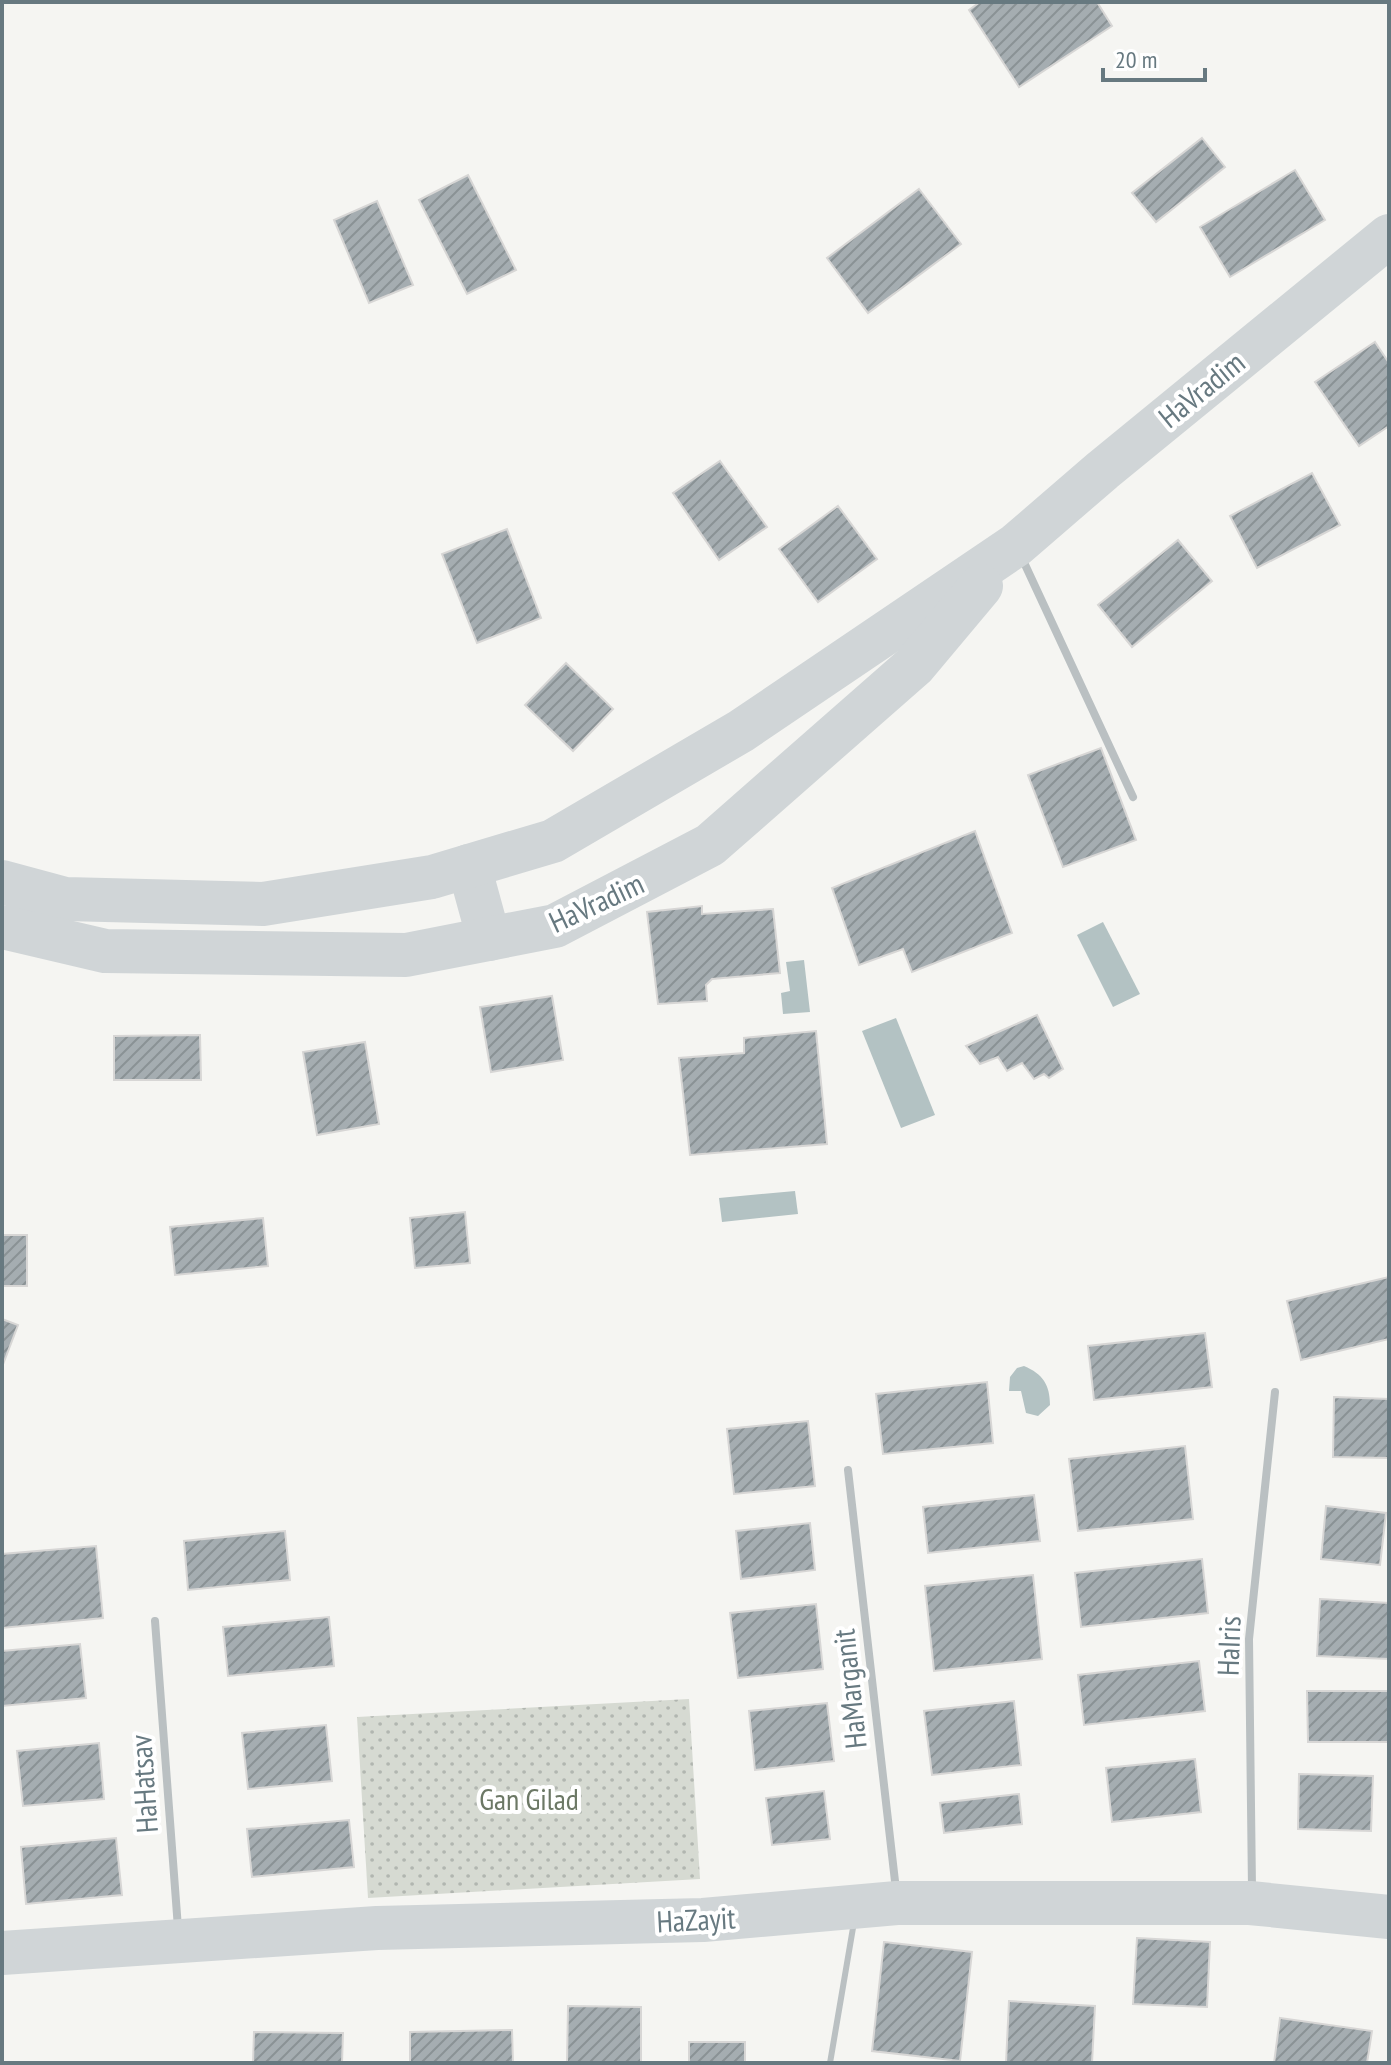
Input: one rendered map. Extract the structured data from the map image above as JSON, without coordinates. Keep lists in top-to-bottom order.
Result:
{
  "streets": {
    "street": [
      "HaVradim",
      "HaIris",
      "HaMarganit",
      "HaHatsav",
      "HaZayit"
    ]
  },
  "crossings": [
    ["HaIris", "HaZayit"],
    ["HaMarganit", "HaZayit"],
    ["HaHatsav", "HaZayit"]
  ],
  "parks": ["Gan Gilad"],
  "scale_bar": "20 m"
}
